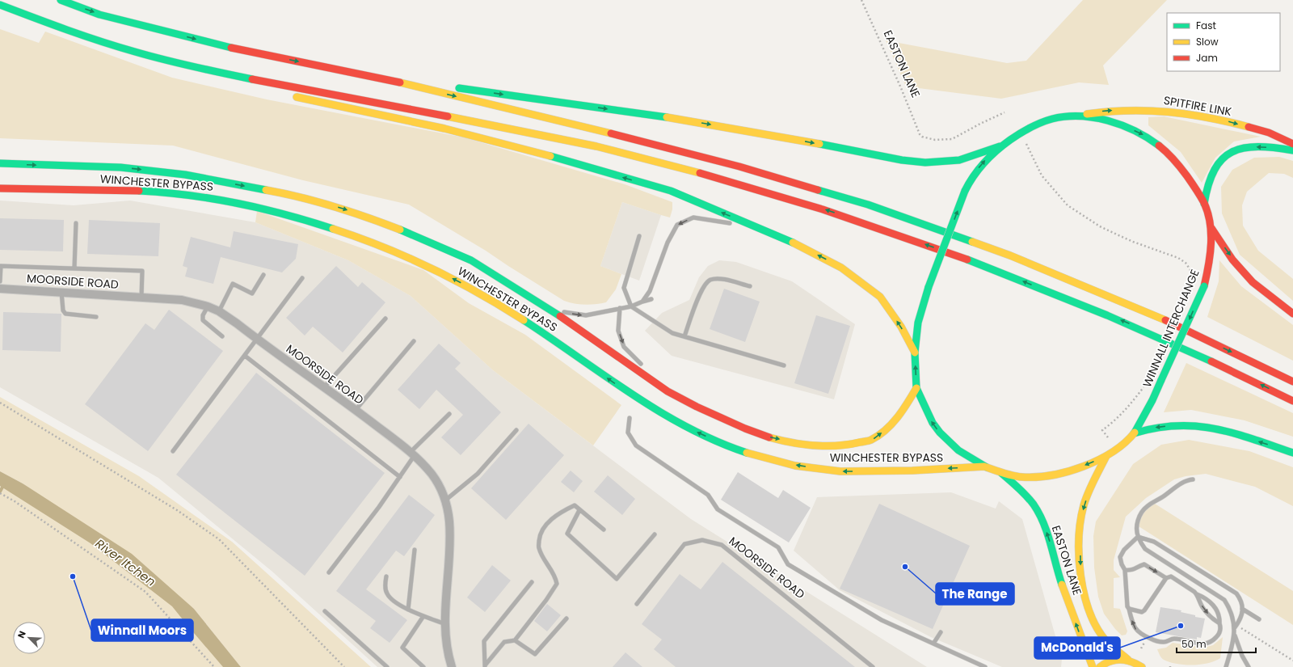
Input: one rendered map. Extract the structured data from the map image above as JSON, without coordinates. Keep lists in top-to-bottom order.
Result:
{
  "streets": {
    "main road": [
      "EASTON LANE",
      "SPITFIRE LINK",
      "WINCHESTER BYPASS",
      "WINNALL INTERCHANGE"
    ],
    "street": ["MOORSIDE ROAD"]
  },
  "crossings": [
    ["EASTON LANE", "WINNALL INTERCHANGE"],
    ["SPITFIRE LINK", "WINNALL INTERCHANGE"],
    ["WINCHESTER BYPASS", "WINNALL INTERCHANGE"]
  ],
  "one_way": ["SPITFIRE LINK"],
  "water": ["River Itchen"],
  "places": ["The Range", "Winnall Moors", "McDonald's"],
  "legend": ["Fast", "Slow", "Jam"],
  "scale_bar": "50 m",
  "north": "top left"
}
